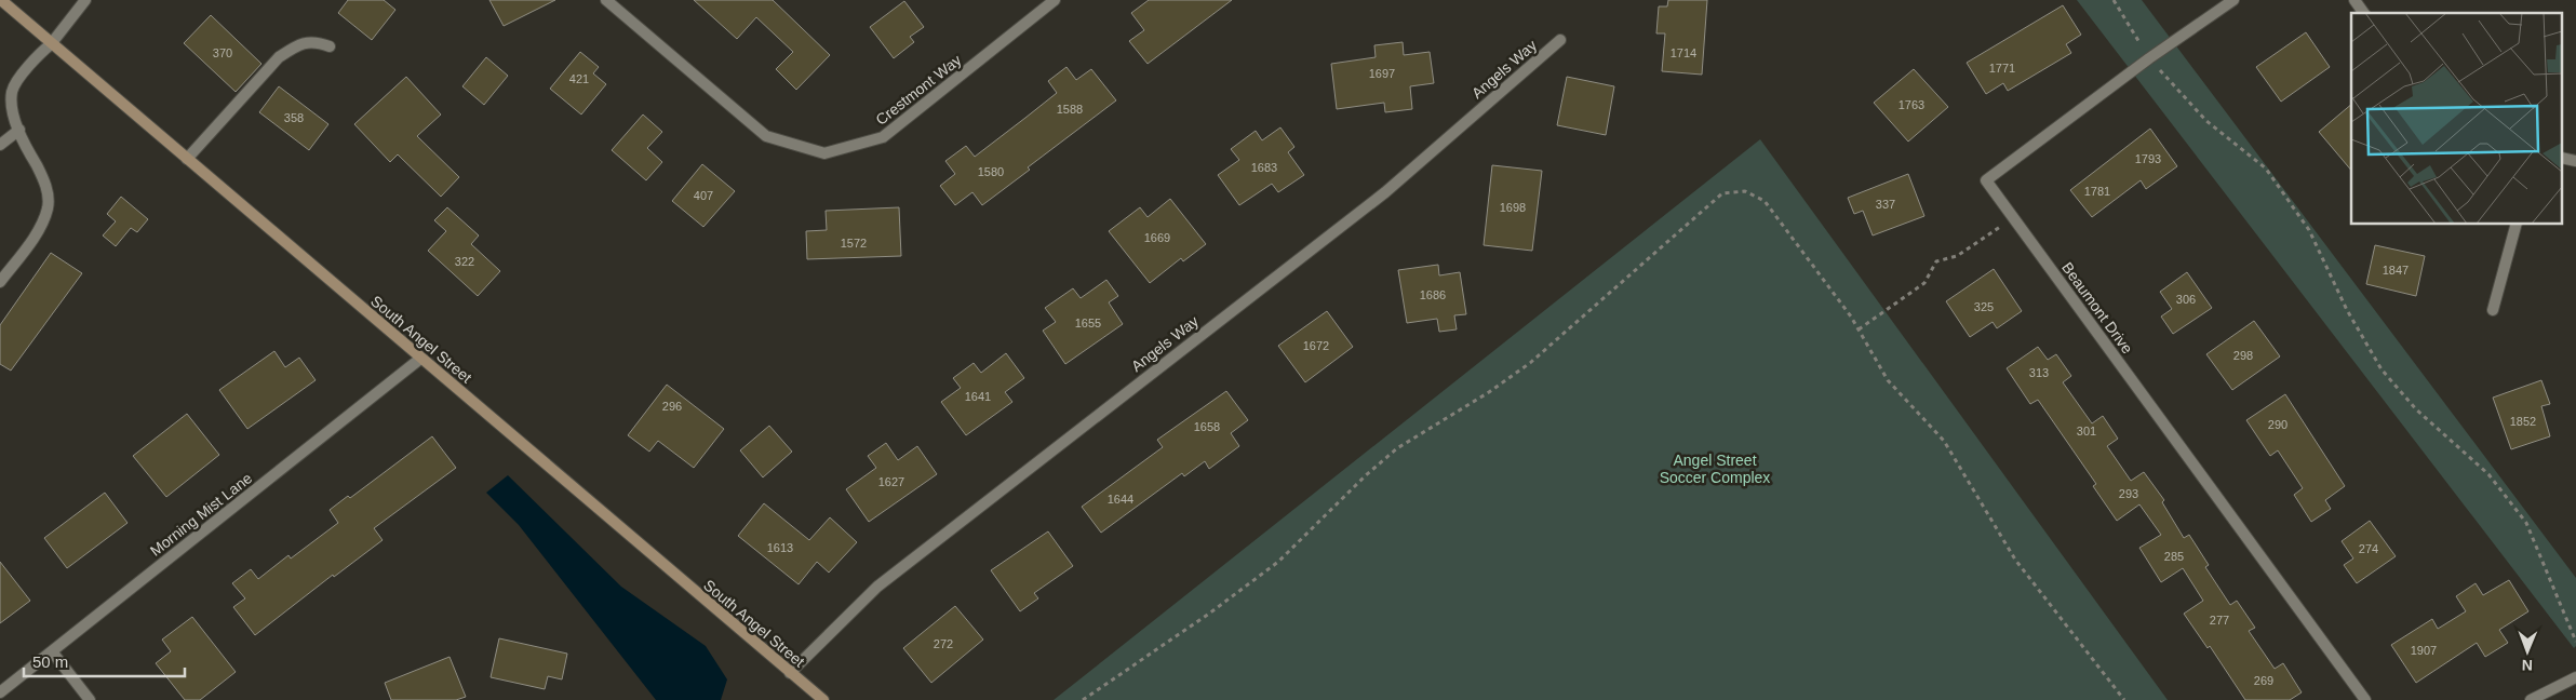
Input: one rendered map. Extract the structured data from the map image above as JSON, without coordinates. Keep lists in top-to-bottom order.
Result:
{
  "streets": {
    "street": [
      "Angels Way",
      "Crestmont Way",
      "Beaumont Drive",
      "South Angel Street",
      "Morning Mist Lane"
    ]
  },
  "crossings": [
    ["Angels Way", "South Angel Street"],
    ["South Angel Street", "Morning Mist Lane"]
  ],
  "parks": ["Angel Street Soccer Complex"],
  "house_numbers": [
    "370",
    "1714",
    "1771",
    "1697",
    "421",
    "1763",
    "1588",
    "358",
    "1793",
    "1683",
    "1580",
    "1781",
    "407",
    "337",
    "1698",
    "1669",
    "1572",
    "322",
    "1847",
    "1686",
    "306",
    "325",
    "1655",
    "1672",
    "298",
    "313",
    "1641",
    "296",
    "1852",
    "290",
    "1658",
    "301",
    "1627",
    "293",
    "1644",
    "1613",
    "274",
    "285",
    "277",
    "272",
    "1907",
    "269"
  ],
  "scale_bar": "50 m",
  "north": "bottom"
}
